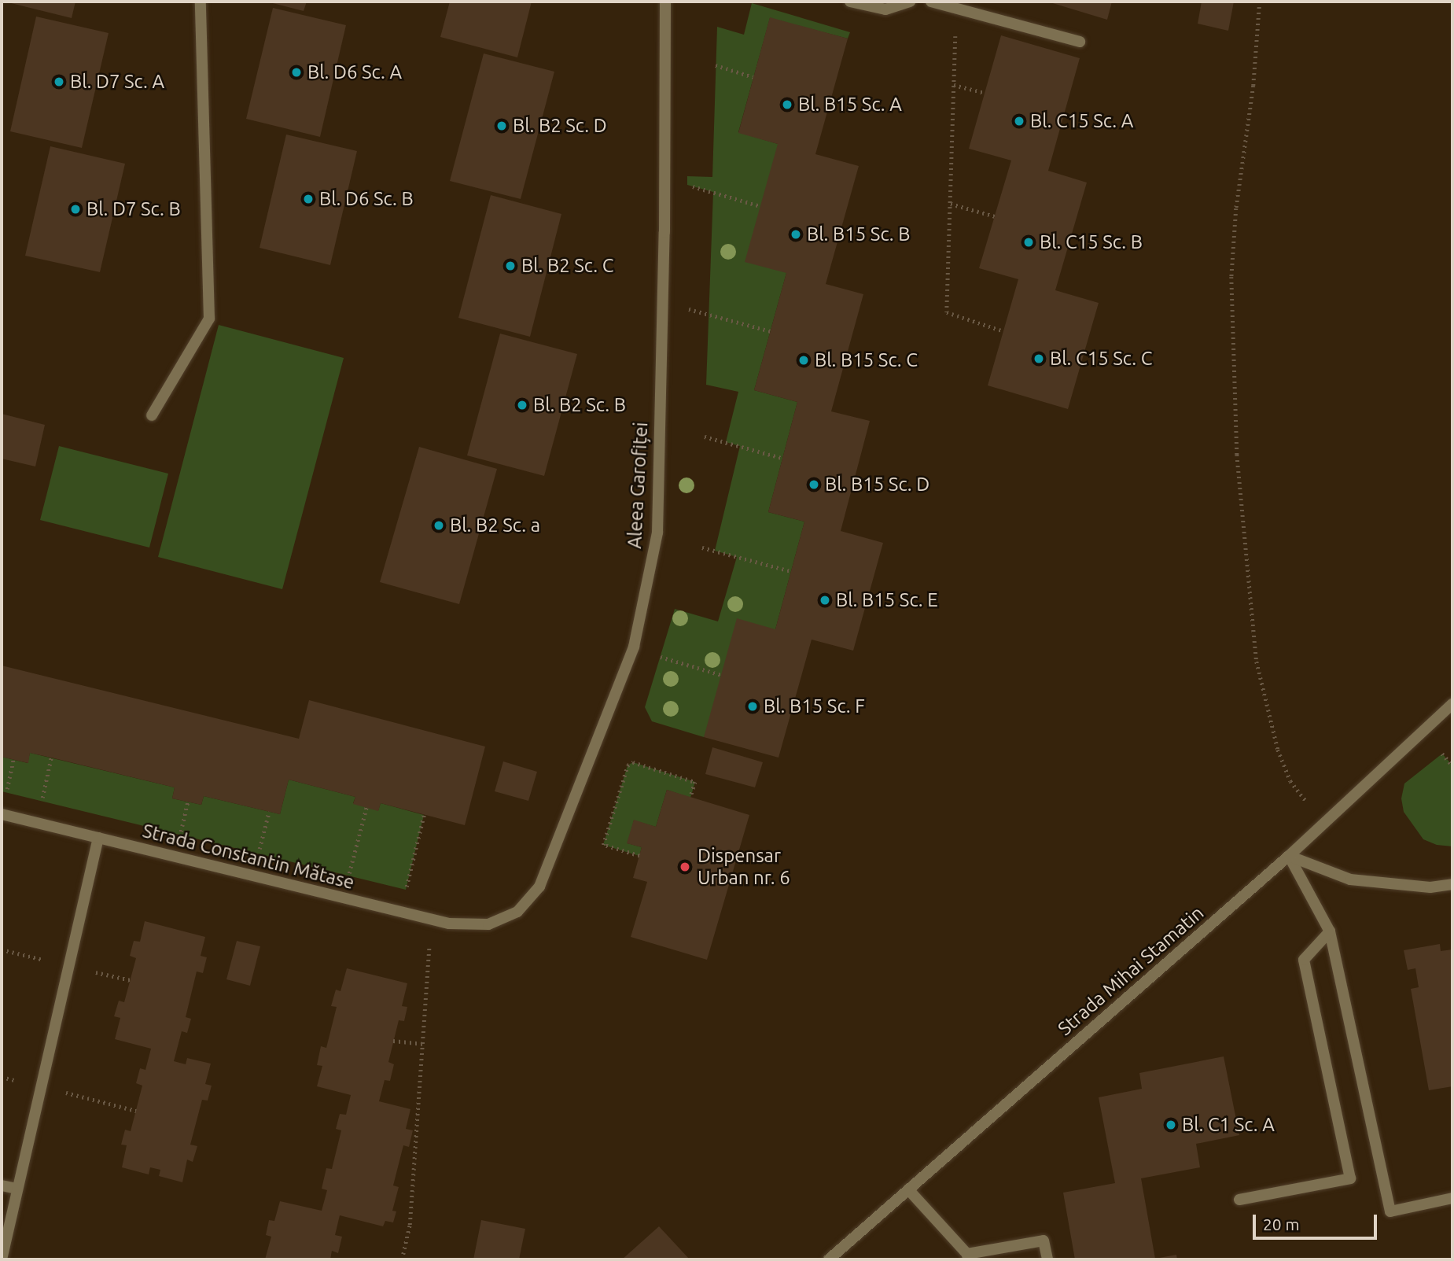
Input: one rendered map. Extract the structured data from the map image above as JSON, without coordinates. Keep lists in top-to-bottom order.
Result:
{
  "streets": {
    "street": ["Aleea Garofiței", "Strada Constantin Mătase", "Strada Mihai Stamatin"]
  },
  "crossings": [
    ["Aleea Garofiței", "Strada Constantin Mătase"]
  ],
  "places": [
    "Bl. D6 Sc. A",
    "Bl. D7 Sc. A",
    "Bl. B15 Sc. A",
    "Bl. C15 Sc. A",
    "Bl. B2 Sc. D",
    "Bl. D6 Sc. B",
    "Bl. D7 Sc. B",
    "Bl. B15 Sc. B",
    "Bl. C15 Sc. B",
    "Bl. B2 Sc. C",
    "Bl. C15 Sc. C",
    "Bl. B15 Sc. C",
    "Bl. B2 Sc. B",
    "Bl. B15 Sc. D",
    "Bl. B2 Sc. a",
    "Bl. B15 Sc. E",
    "Bl. B15 Sc. F",
    "Dispensar Urban nr. 6",
    "Bl. C1 Sc. A"
  ],
  "scale_bar": "20 m"
}
